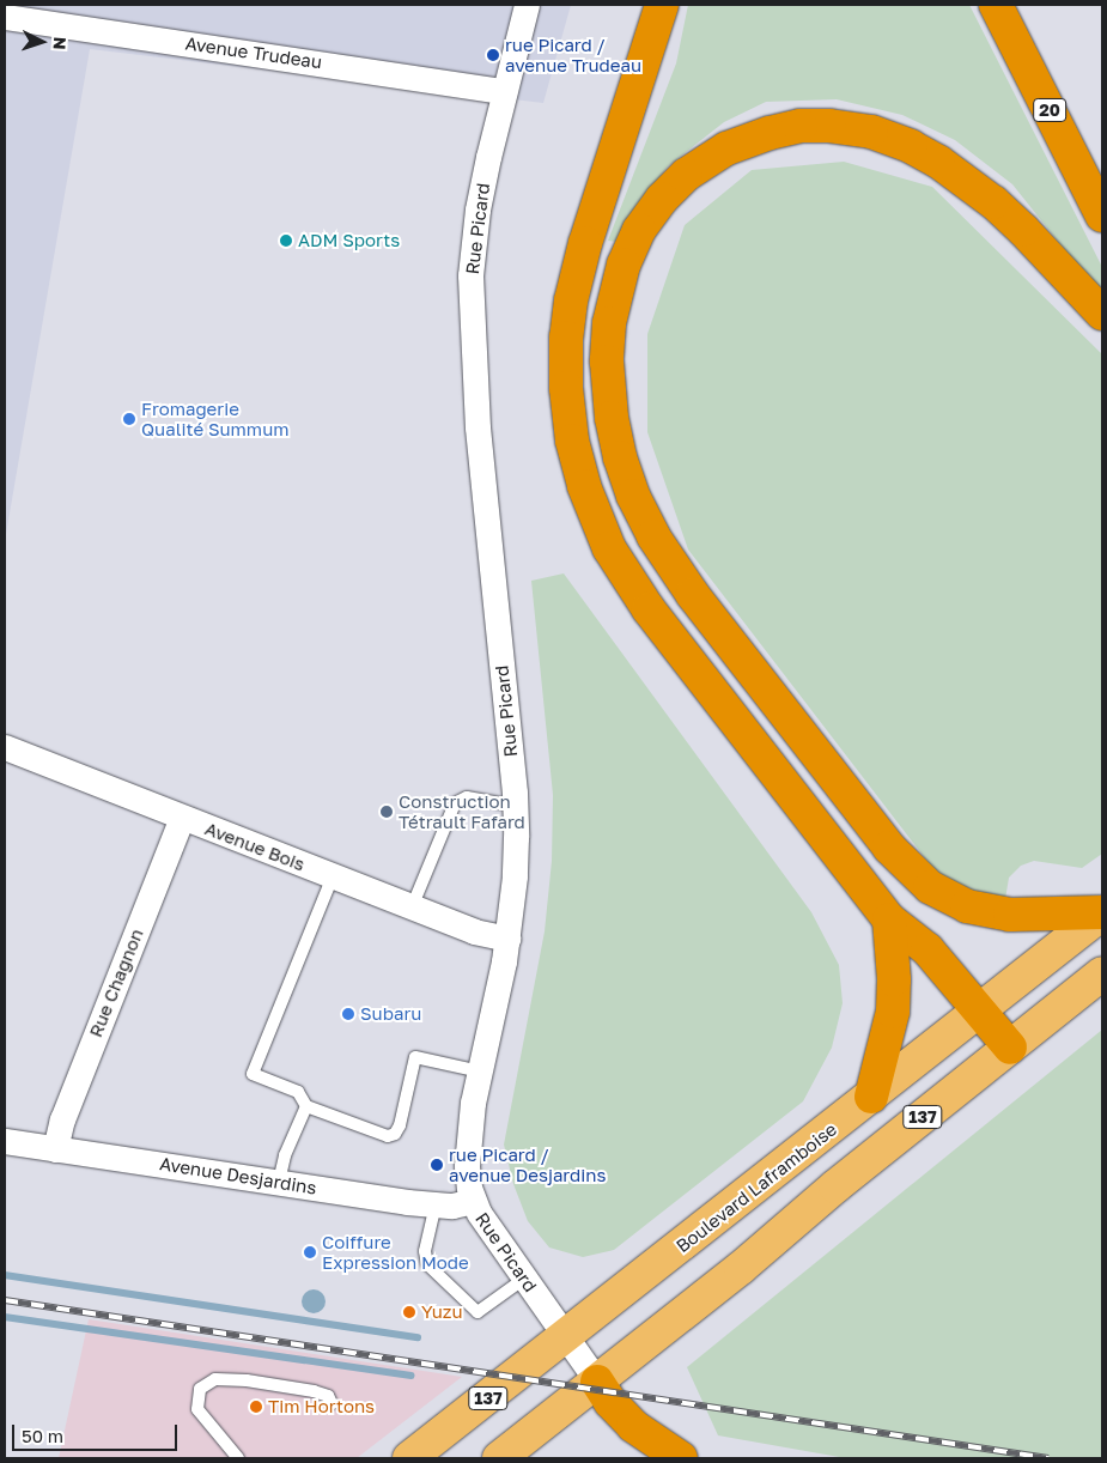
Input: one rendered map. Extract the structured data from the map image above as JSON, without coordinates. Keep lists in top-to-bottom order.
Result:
{
  "streets": {
    "highway": ["20"],
    "main road": ["137", "Boulevard Laframboise"],
    "street": [
      "Avenue Trudeau",
      "Rue Picard",
      "Avenue Bois",
      "Rue Chagnon",
      "Avenue Desjardins"
    ]
  },
  "crossings": [
    ["Avenue Trudeau", "Rue Picard"],
    ["Rue Picard", "Avenue Bois"],
    ["Rue Picard", "137"],
    ["Rue Picard", "Avenue Desjardins"],
    ["Rue Picard", "Boulevard Laframboise"],
    ["Avenue Bois", "Rue Chagnon"],
    ["Rue Chagnon", "Avenue Desjardins"]
  ],
  "places": [
    "rue Picard / avenue Trudeau",
    "ADM Sports",
    "Fromagerie Qualité Summum",
    "Construction Tétrault Fafard",
    "Subaru",
    "rue Picard / avenue Desjardins",
    "Coiffure Expression Mode",
    "Yuzu",
    "Tim Hortons"
  ],
  "scale_bar": "50 m",
  "north": "right"
}
